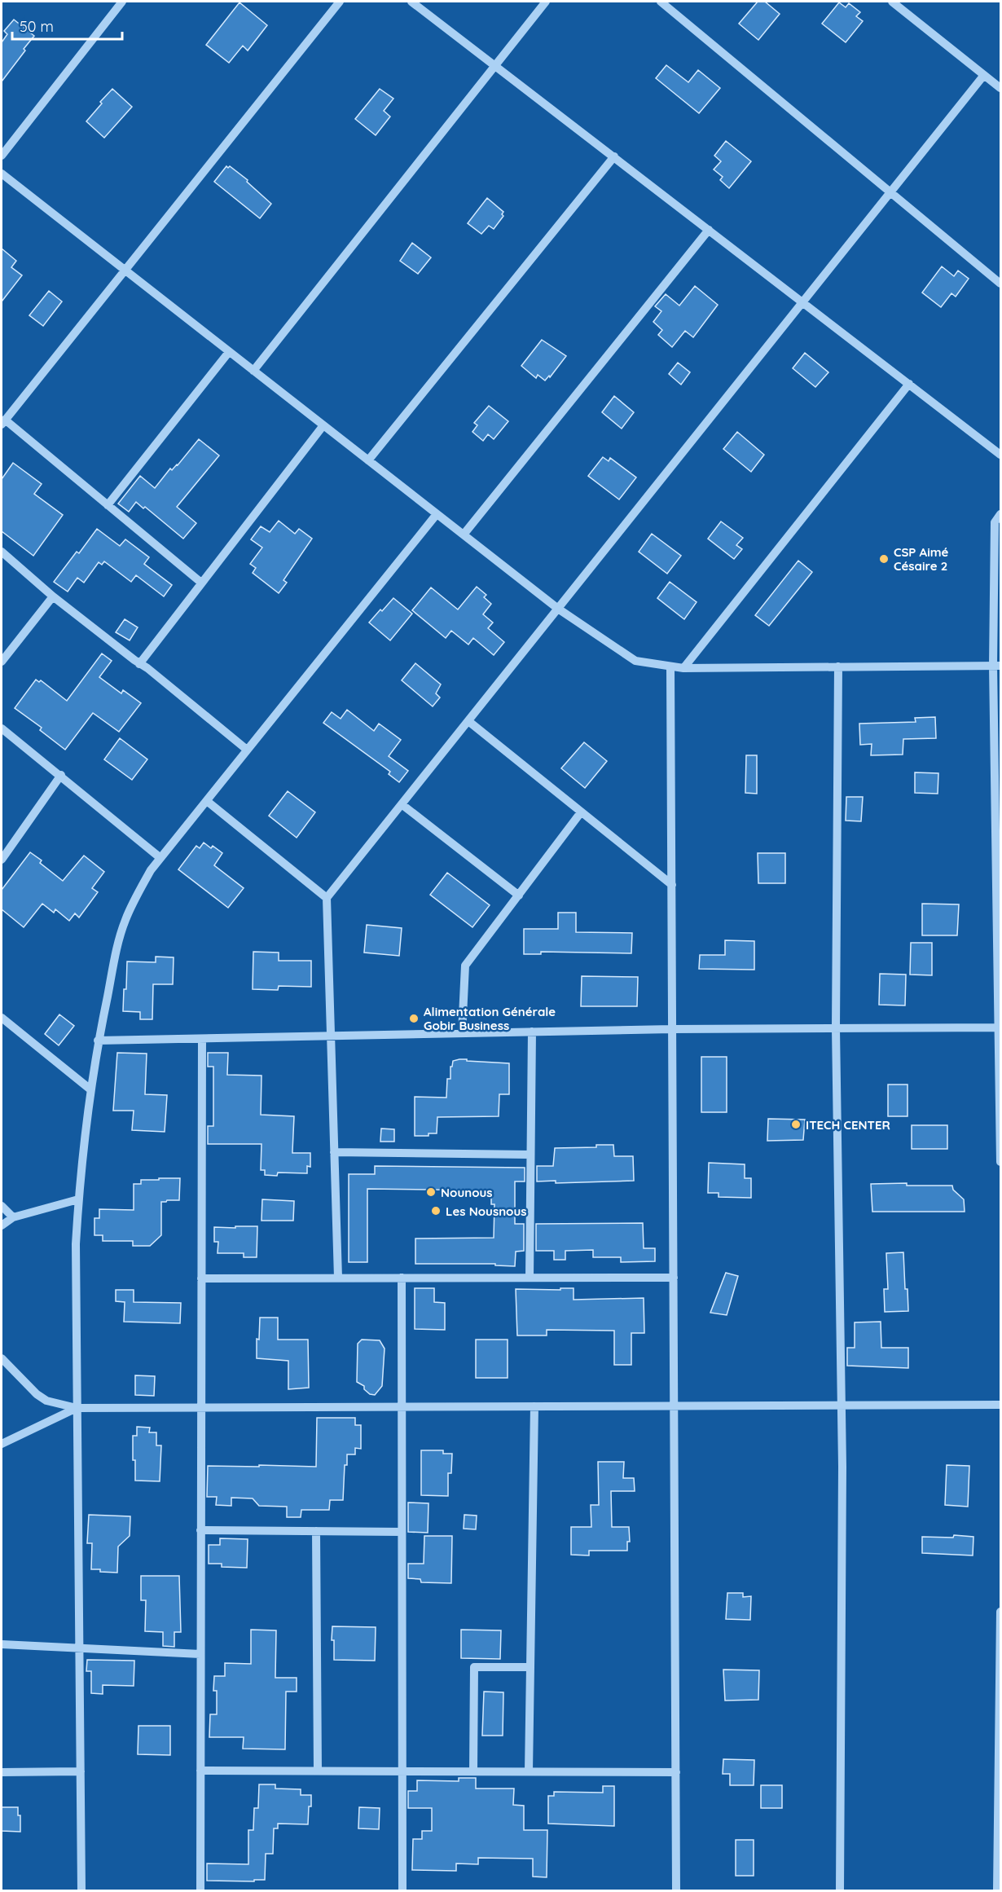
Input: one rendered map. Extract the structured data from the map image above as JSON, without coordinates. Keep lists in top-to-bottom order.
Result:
{
  "places": [
    "CSP Aimé Césaire 2",
    "Alimentation Générale Gobir Business",
    "ITECH CENTER",
    "Nounous",
    "Les Nousnous"
  ],
  "scale_bar": "50 m"
}
